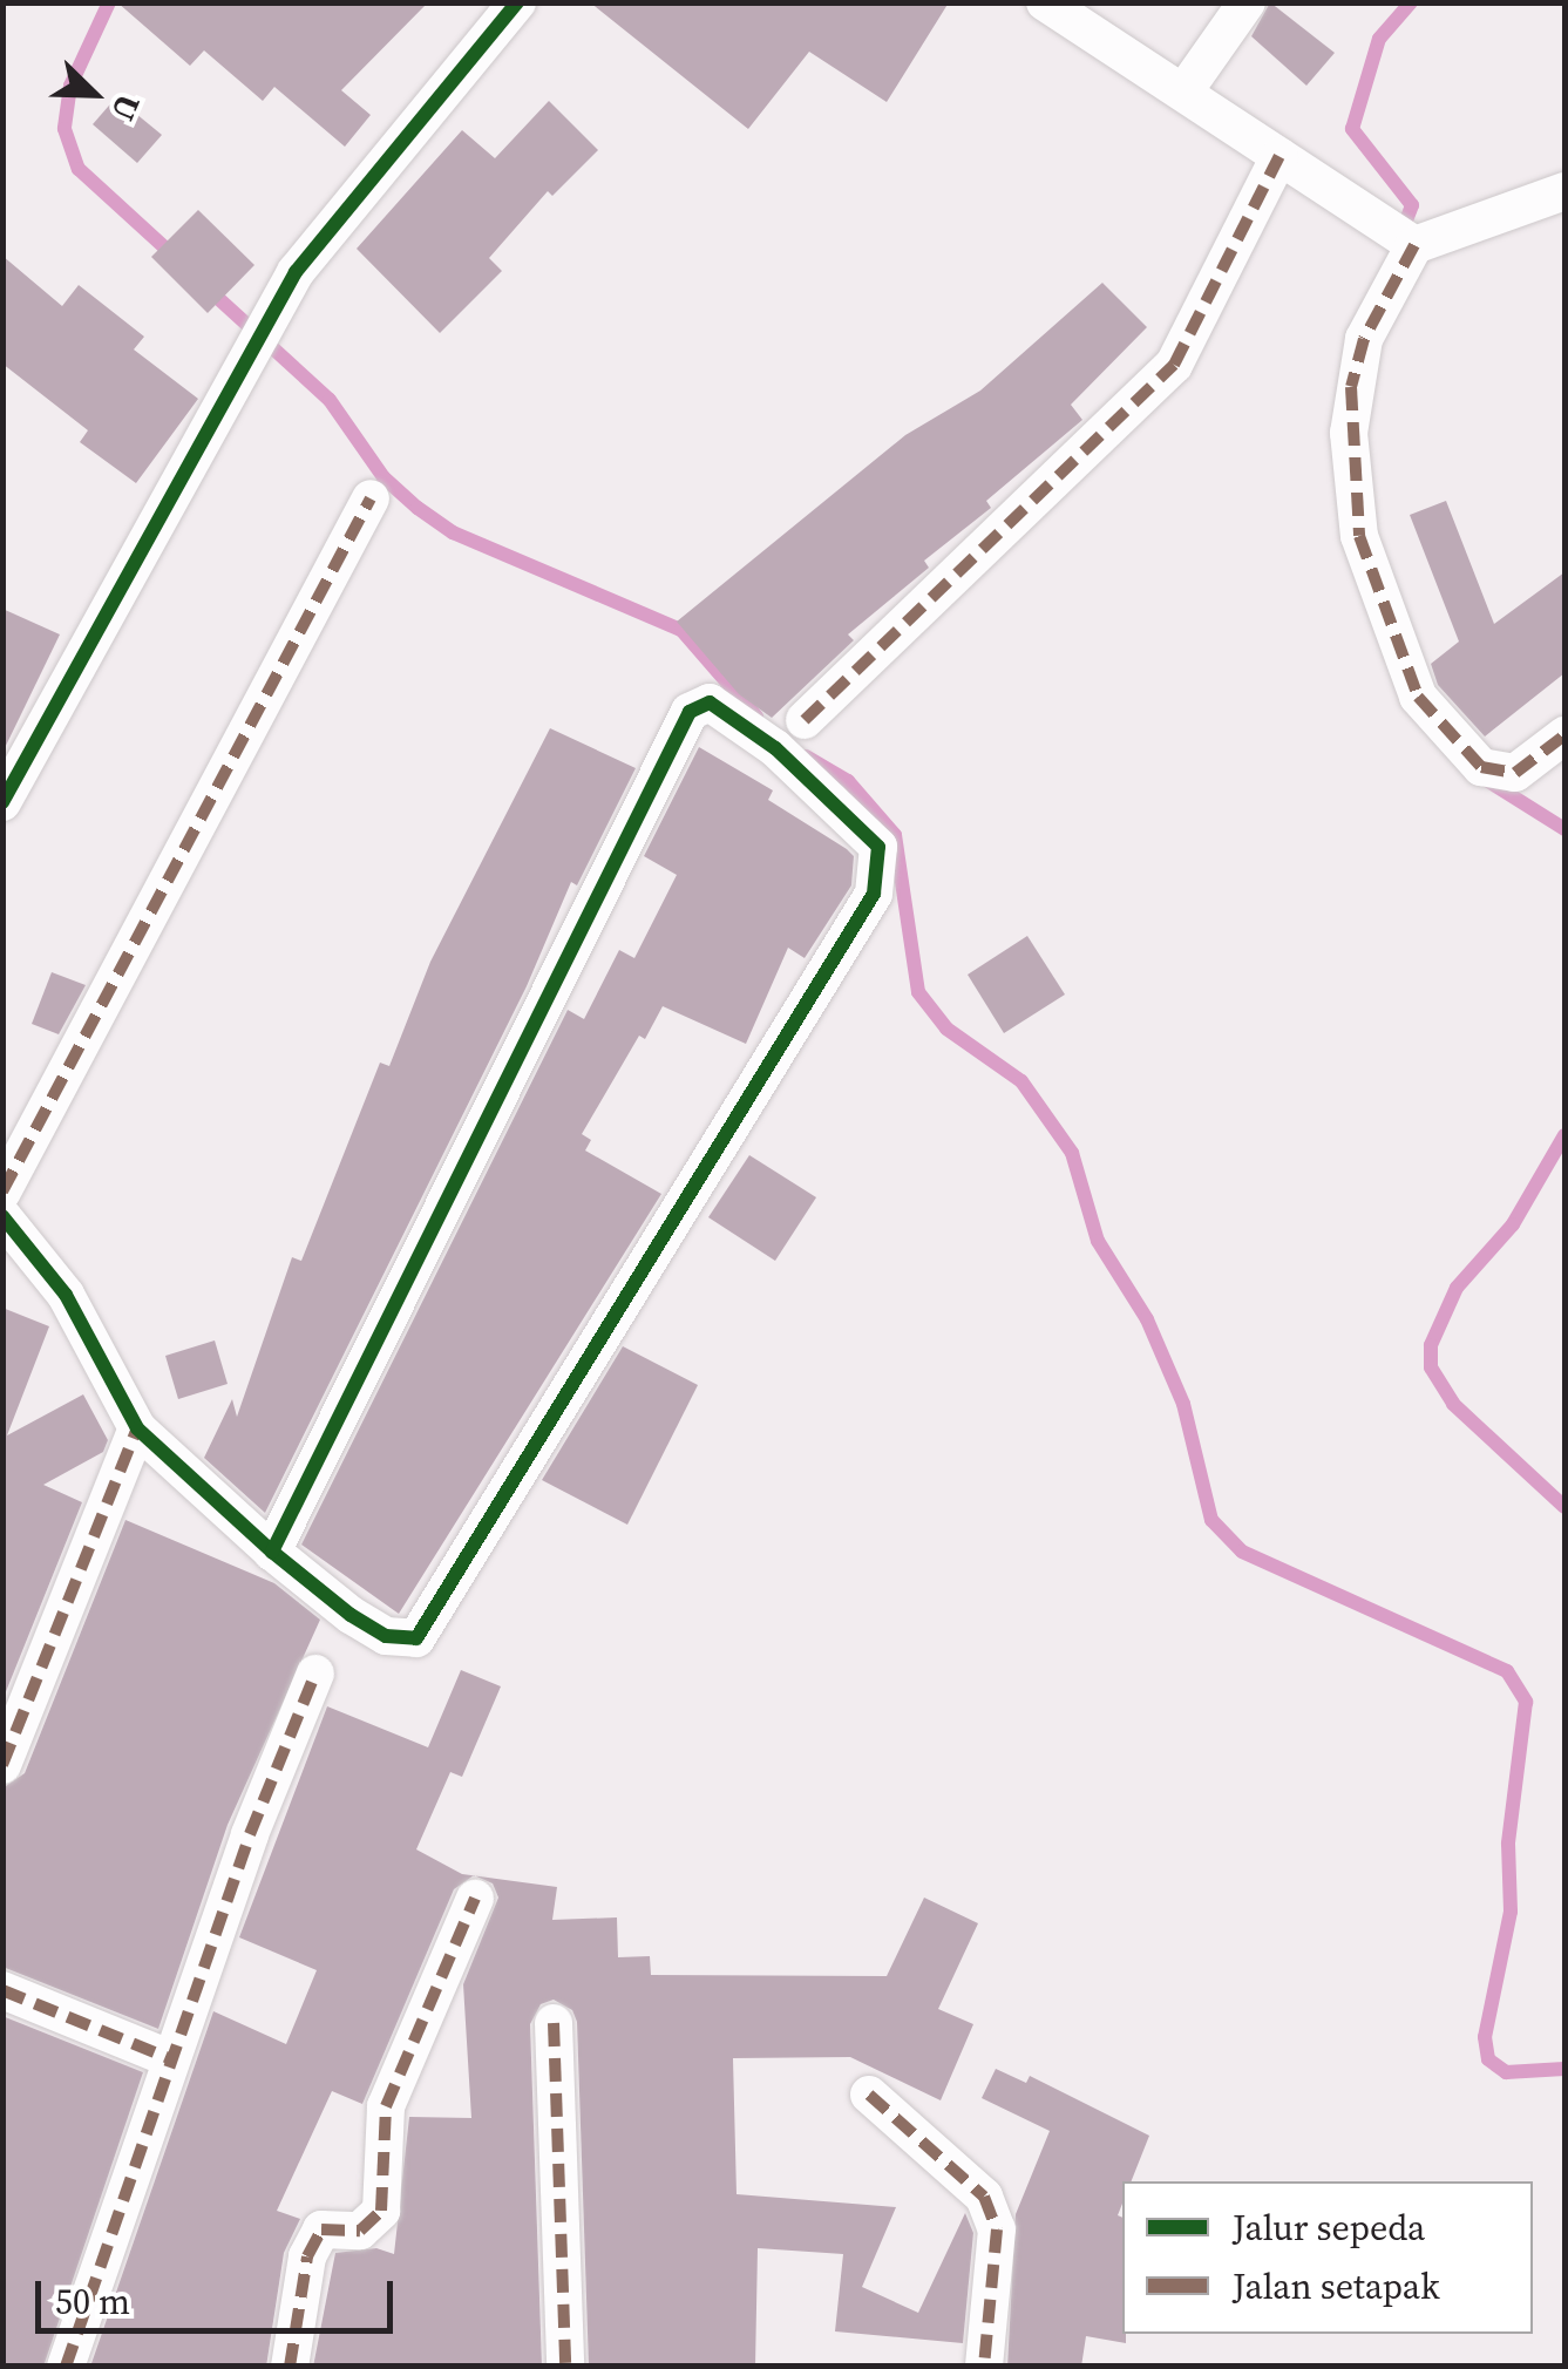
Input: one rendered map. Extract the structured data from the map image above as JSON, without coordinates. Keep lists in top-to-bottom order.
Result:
{
  "legend": ["Jalur sepeda", "Jalan setapak"],
  "scale_bar": "50 m",
  "north": "bottom right"
}
